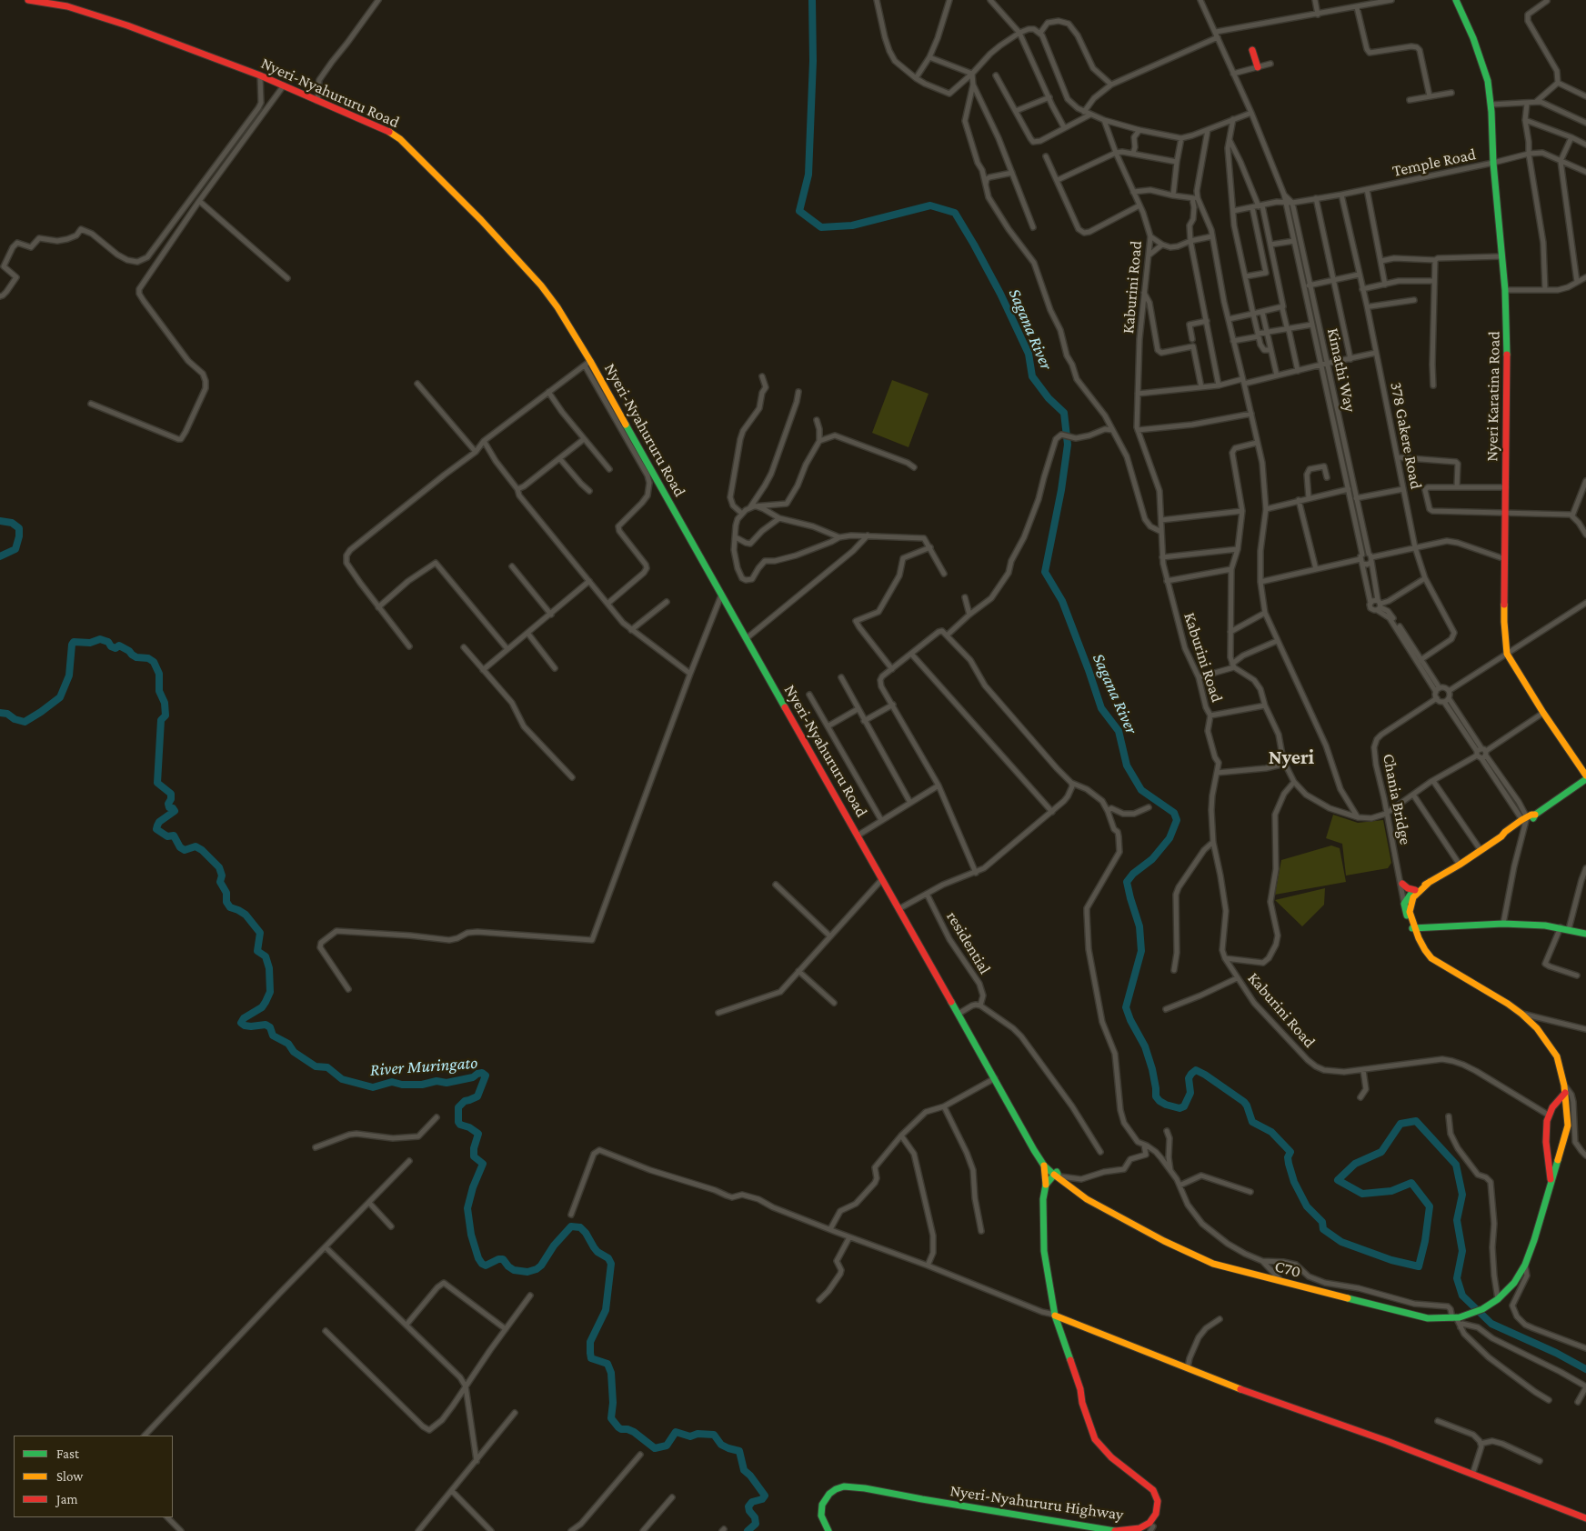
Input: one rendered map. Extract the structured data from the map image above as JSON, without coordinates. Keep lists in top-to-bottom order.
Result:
{
  "streets": {
    "main road": [
      "Nyeri-Nyahururu Road",
      "Nyeri Karatina Road",
      "C70",
      "Nyeri-Nyahururu Highway"
    ],
    "street": [
      "Temple Road",
      "Kaburini Road",
      "Kimathi Way",
      "378 Gakere Road",
      "Chania Bridge",
      "residential"
    ]
  },
  "crossings": [
    ["Nyeri-Nyahururu Road", "C70"],
    ["Nyeri-Nyahururu Road", "Nyeri-Nyahururu Highway"],
    ["Temple Road", "Kimathi Way"],
    ["Temple Road", "Nyeri Karatina Road"],
    ["Temple Road", "378 Gakere Road"]
  ],
  "districts": ["Nyeri"],
  "water": ["Sagana River", "River Muringato"],
  "legend": ["Fast", "Slow", "Jam"]
}
